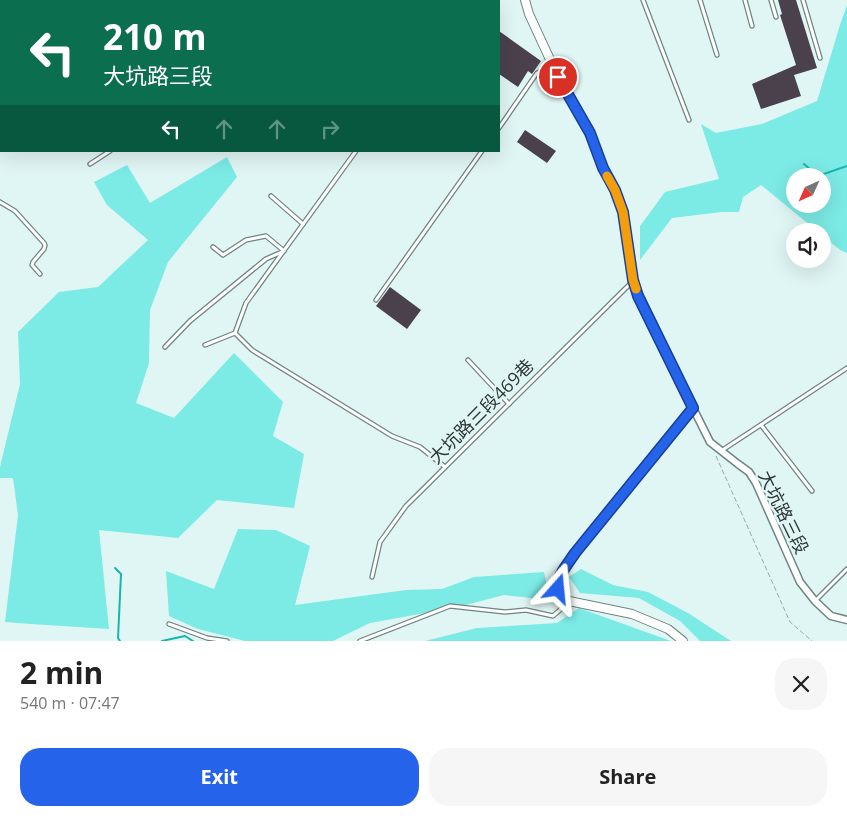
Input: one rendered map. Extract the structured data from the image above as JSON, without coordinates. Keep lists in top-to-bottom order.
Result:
{
  "streets": {
    "street": ["大坑路三段"],
    "lane": ["大坑路三段469巷"]
  },
  "crossings": [
    ["大坑路三段469巷", "大坑路三段"]
  ],
  "north": "bottom left",
  "page": {
    "turn": ["210 m", "大坑路三段"],
    "heading": ["2 min", "540 m · 07:47"],
    "buttons": ["Exit", "Share"]
  }
}
